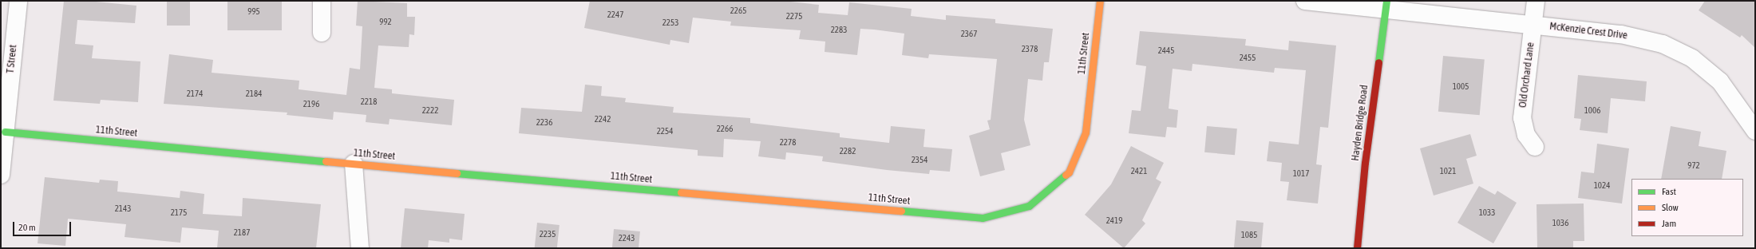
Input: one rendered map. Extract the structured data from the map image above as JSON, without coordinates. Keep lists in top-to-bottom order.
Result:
{
  "streets": {
    "street": [
      "McKenzie Crest Drive",
      "11th Street",
      "T Street",
      "Old Orchard Lane",
      "Hayden Bridge Road"
    ]
  },
  "crossings": [
    ["McKenzie Crest Drive", "Old Orchard Lane"],
    ["McKenzie Crest Drive", "Hayden Bridge Road"],
    ["11th Street", "T Street"]
  ],
  "house_numbers": [
    "2265",
    "995",
    "2247",
    "2275",
    "992",
    "2253",
    "2283",
    "2367",
    "2378",
    "2445",
    "2455",
    "1005",
    "2174",
    "2184",
    "2218",
    "2196",
    "2222",
    "1006",
    "2242",
    "2236",
    "2266",
    "2254",
    "2278",
    "2282",
    "2354",
    "972",
    "2421",
    "1021",
    "1017",
    "1024",
    "2143",
    "2175",
    "1033",
    "2419",
    "1036",
    "2187",
    "2235",
    "1085",
    "2243"
  ],
  "legend": ["Fast", "Slow", "Jam"],
  "scale_bar": "20 m"
}
